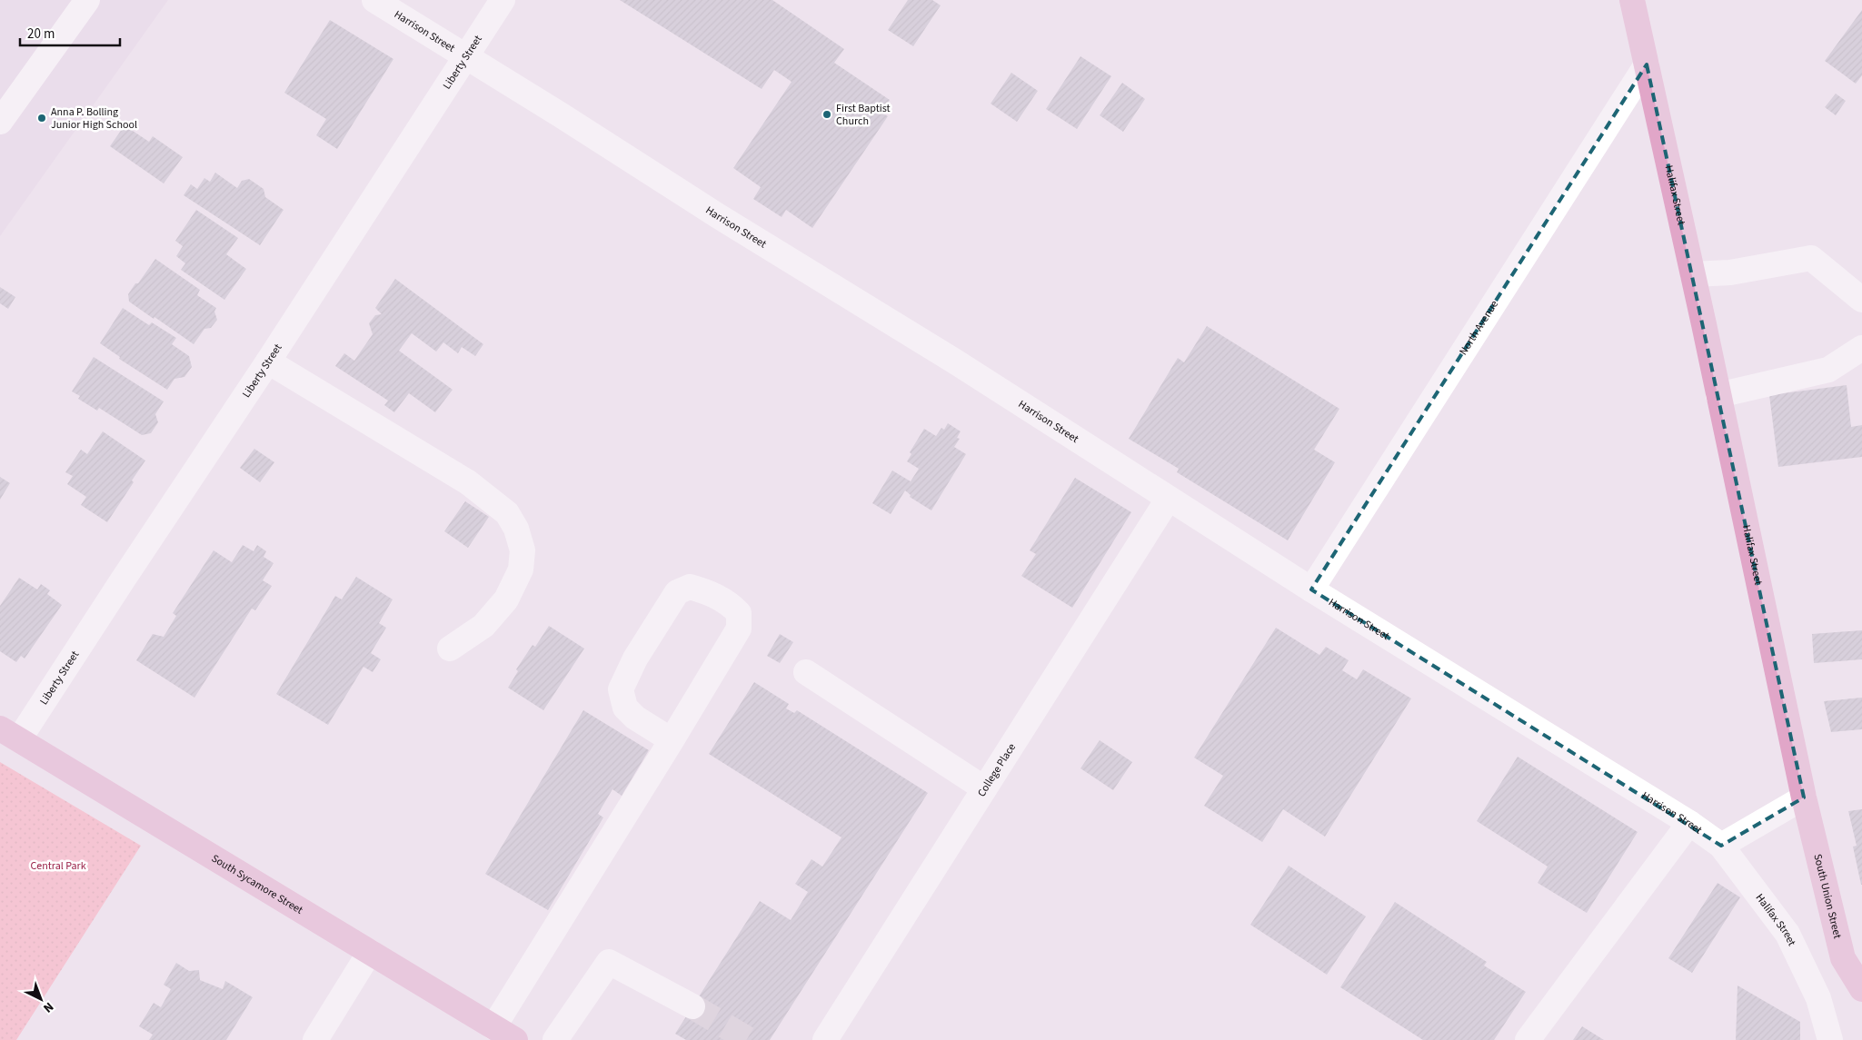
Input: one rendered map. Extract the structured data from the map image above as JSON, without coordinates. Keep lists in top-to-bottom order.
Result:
{
  "streets": {
    "main road": ["Halifax Street", "South Sycamore Street", "South Union Street"],
    "street": [
      "Harrison Street",
      "Liberty Street",
      "North Avenue",
      "College Place"
    ]
  },
  "crossings": [
    ["Harrison Street", "Liberty Street"],
    ["Harrison Street", "Halifax Street"],
    ["Harrison Street", "North Avenue"],
    ["Harrison Street", "College Place"],
    ["Liberty Street", "South Sycamore Street"],
    ["Halifax Street", "North Avenue"],
    ["Halifax Street", "South Union Street"]
  ],
  "parks": ["Central Park"],
  "places": ["First Baptist Church", "Anna P. Bolling Junior High School"],
  "scale_bar": "20 m",
  "north": "bottom right"
}
